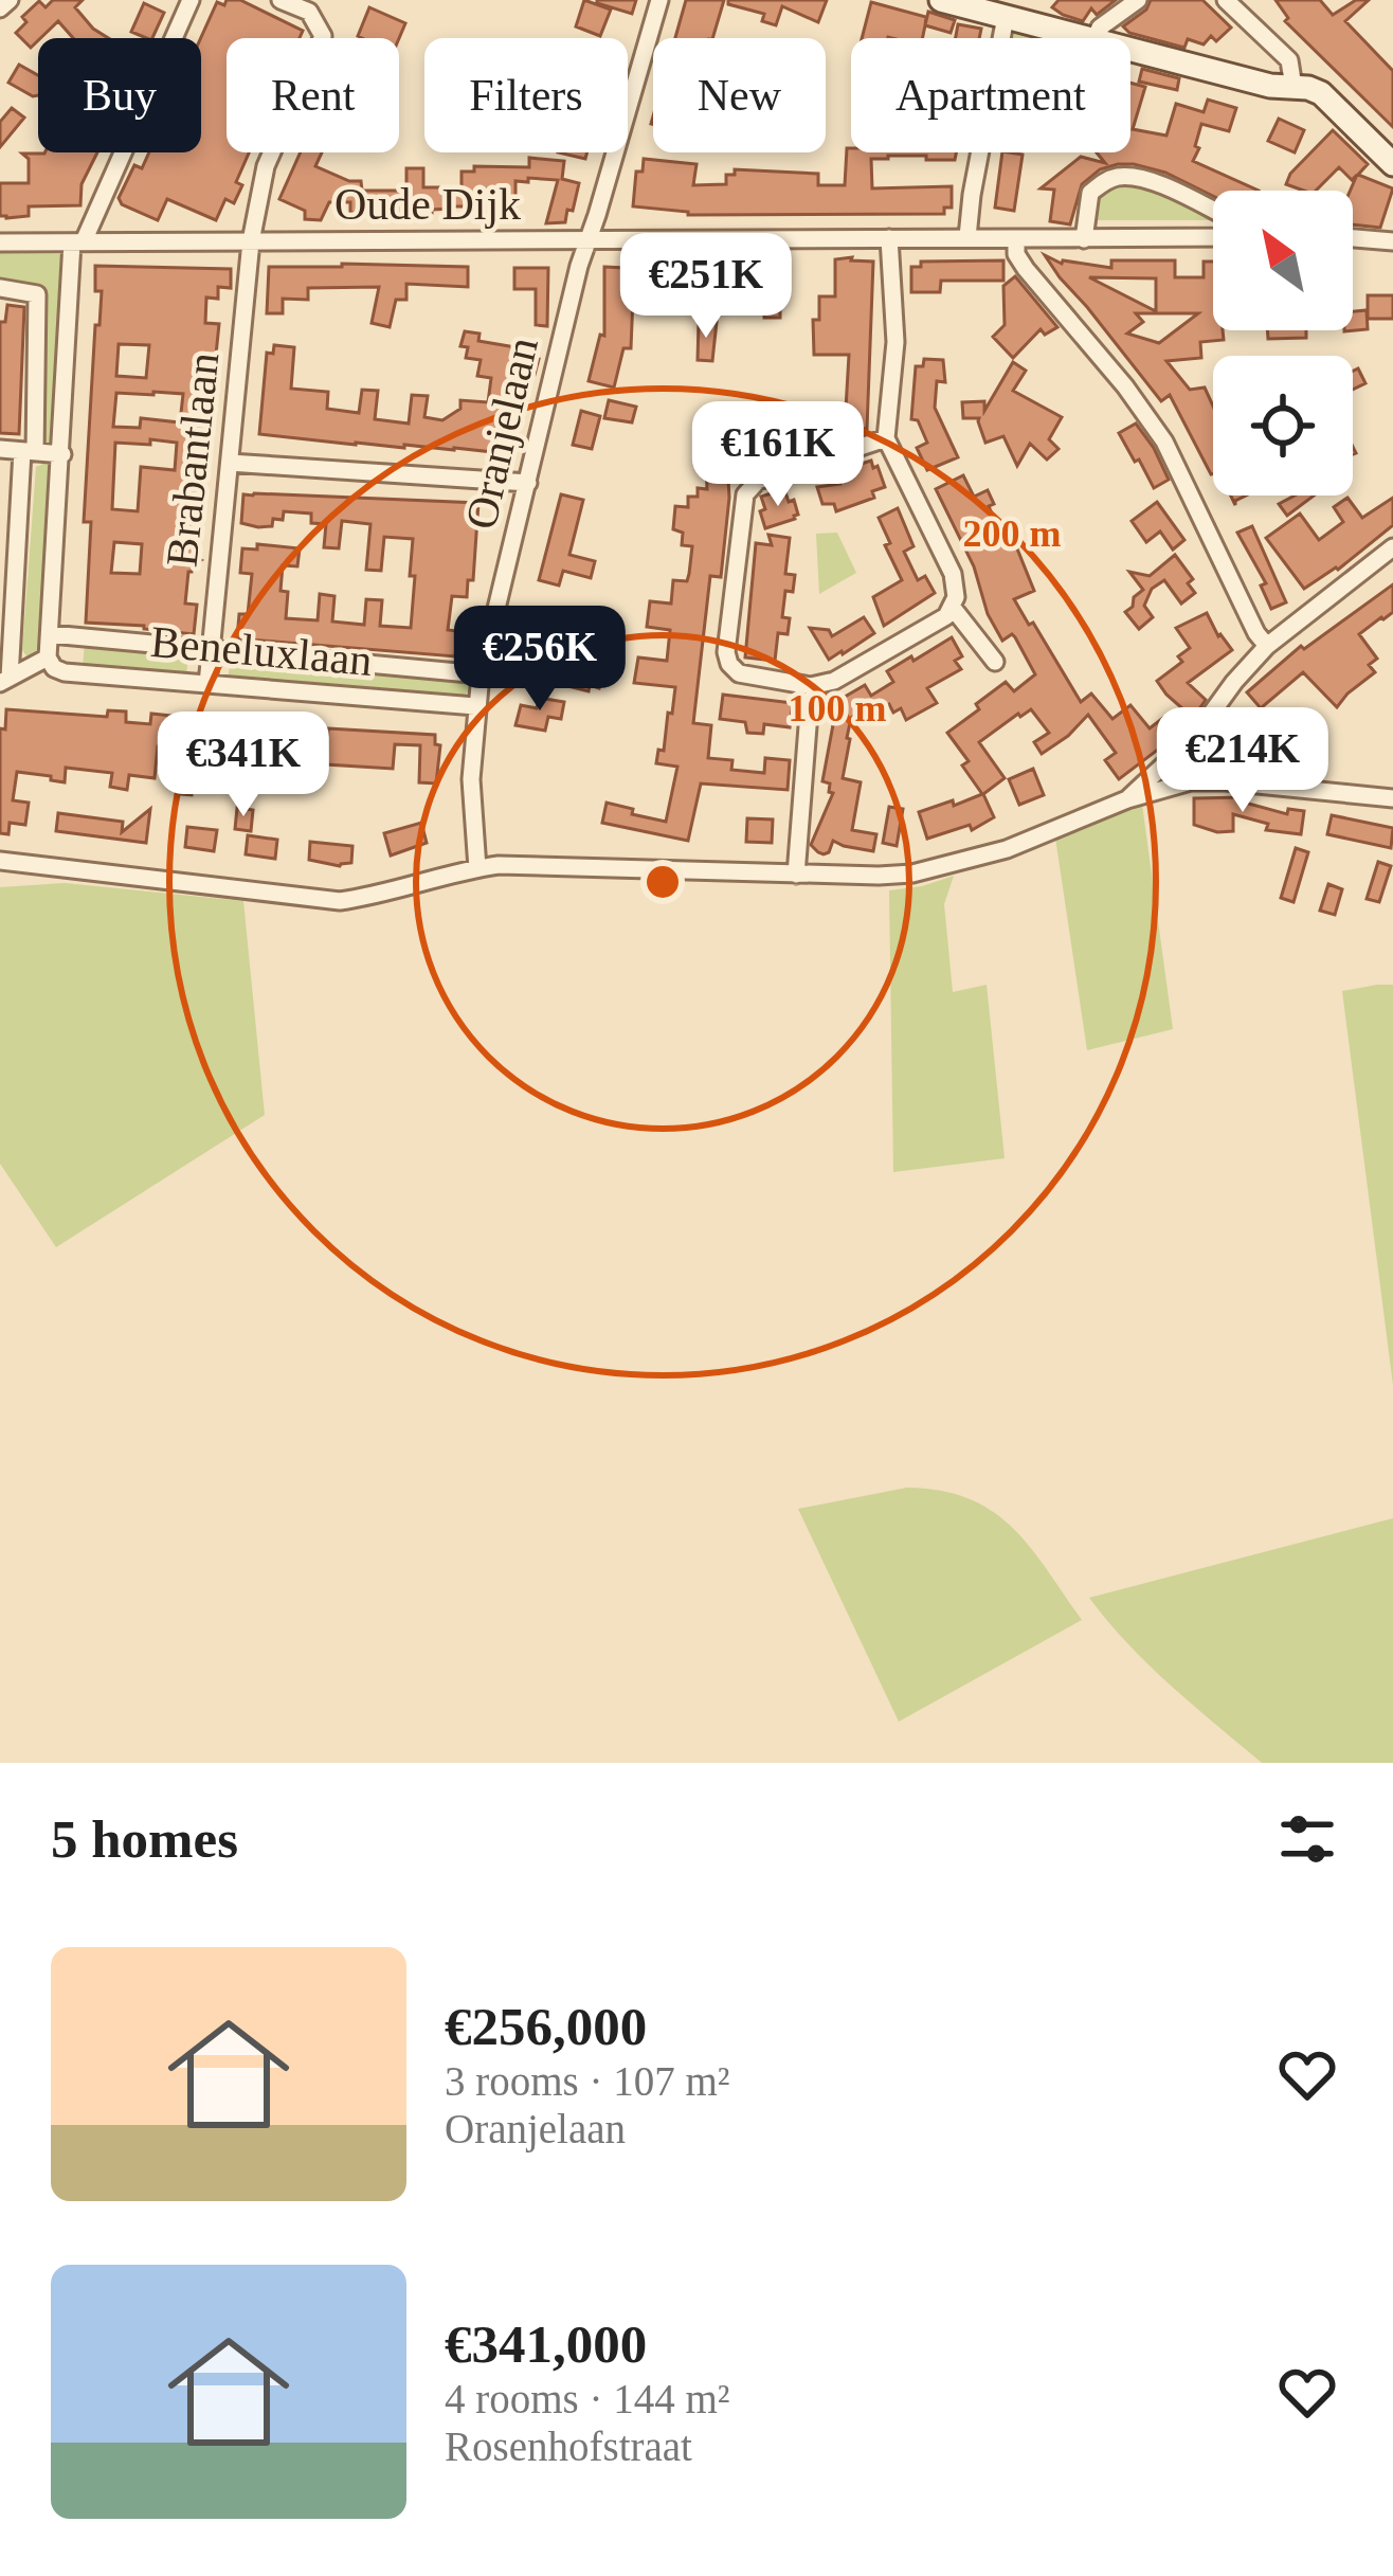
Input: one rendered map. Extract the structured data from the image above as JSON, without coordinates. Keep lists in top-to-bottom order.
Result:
{
  "streets": {
    "street": [
      "Oude Dijk",
      "Oranjelaan",
      "Brabantlaan",
      "Beneluxlaan"
    ]
  },
  "crossings": [
    ["Oude Dijk", "Oranjelaan"],
    ["Oude Dijk", "Brabantlaan"],
    ["Oranjelaan", "Beneluxlaan"],
    ["Brabantlaan", "Beneluxlaan"]
  ],
  "north": "top left",
  "page": {
    "chip": [
      "Buy",
      "Rent",
      "Filters",
      "New",
      "Apartment"
    ],
    "price": [
      "€251K",
      "€161K",
      "€256K",
      "€214K",
      "€341K"
    ],
    "heading": "5 homes",
    "list": [
      {
        "name": "€256,000",
        "note": "3 rooms · 107 m² · Oranjelaan"
      },
      {
        "name": "€341,000",
        "note": "4 rooms · 144 m² · Rosenhofstraat"
      }
    ]
  },
  "rings": ["200 m", "100 m"]
}
